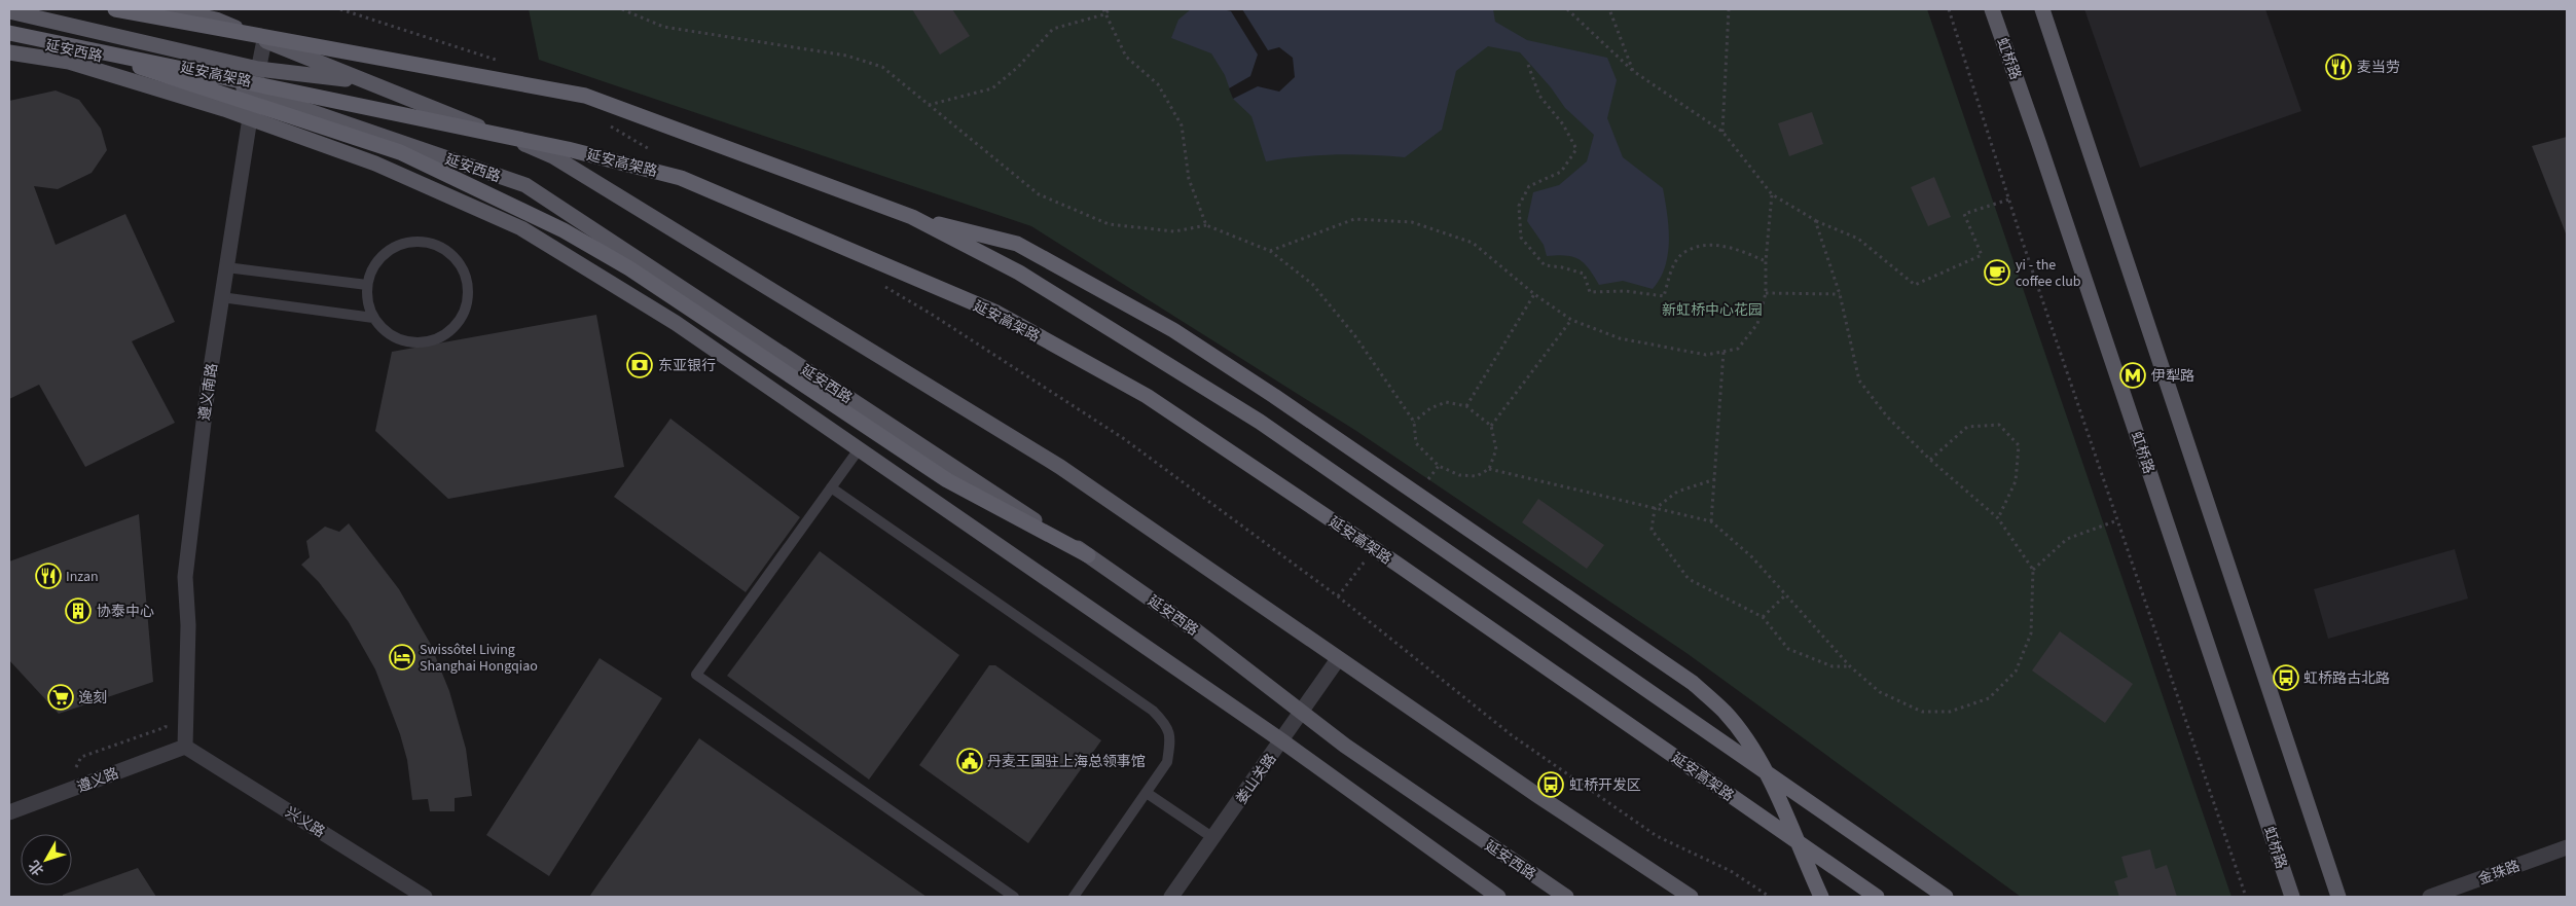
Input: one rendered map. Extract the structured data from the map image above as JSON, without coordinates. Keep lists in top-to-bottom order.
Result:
{
  "streets": {
    "highway": ["延安高架路"],
    "main road": ["延安西路", "虹桥路"],
    "street": [
      "遵义南路",
      "娄山关路",
      "遵义路",
      "兴义路",
      "金珠路"
    ]
  },
  "crossings": [
    ["延安西路", "延安高架路"],
    ["延安西路", "遵义南路"],
    ["延安西路", "娄山关路"],
    ["遵义南路", "遵义路"],
    ["遵义南路", "兴义路"],
    ["遵义路", "兴义路"]
  ],
  "parks": ["新虹桥中心花园"],
  "places": {
    "restaurant": ["麦当劳", "Inzan"],
    "cafe": ["yi - the coffee club"],
    "bank": ["东亚银行"],
    "metro station": ["伊犁路"],
    "building": ["协泰中心"],
    "hotel": ["Swissôtel Living Shanghai Hongqiao"],
    "bus stop": ["虹桥路古北路", "虹桥开发区"],
    "supermarket": ["逸刻"],
    "public building": ["丹麦王国驻上海总领事馆"]
  },
  "north": "bottom left"
}
